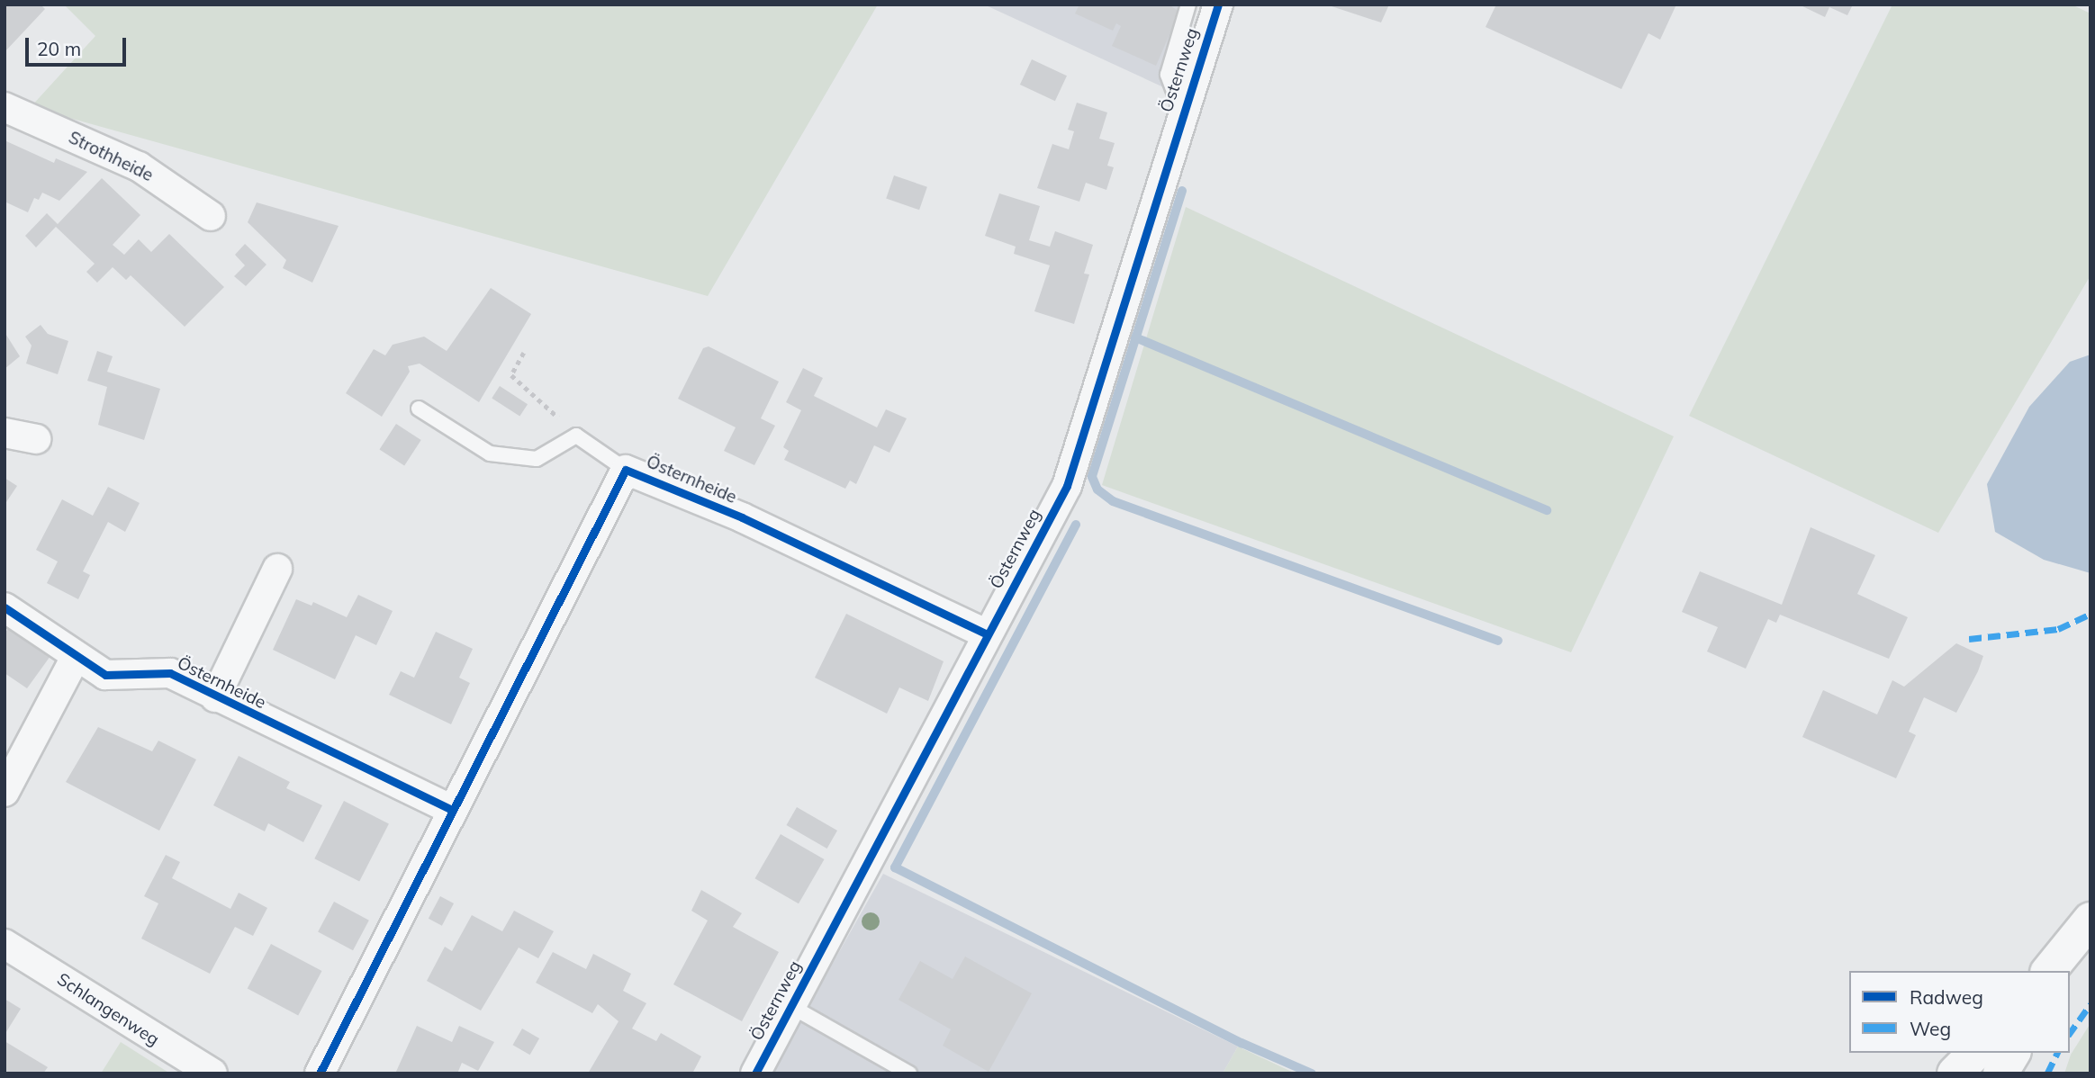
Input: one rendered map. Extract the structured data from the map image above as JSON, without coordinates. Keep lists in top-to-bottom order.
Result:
{
  "streets": {
    "street": [
      "Östernweg",
      "Strothheide",
      "Östernheide",
      "Schlangenweg"
    ]
  },
  "crossings": [
    ["Östernweg", "Östernheide"]
  ],
  "legend": ["Radweg", "Weg"],
  "scale_bar": "20 m"
}
